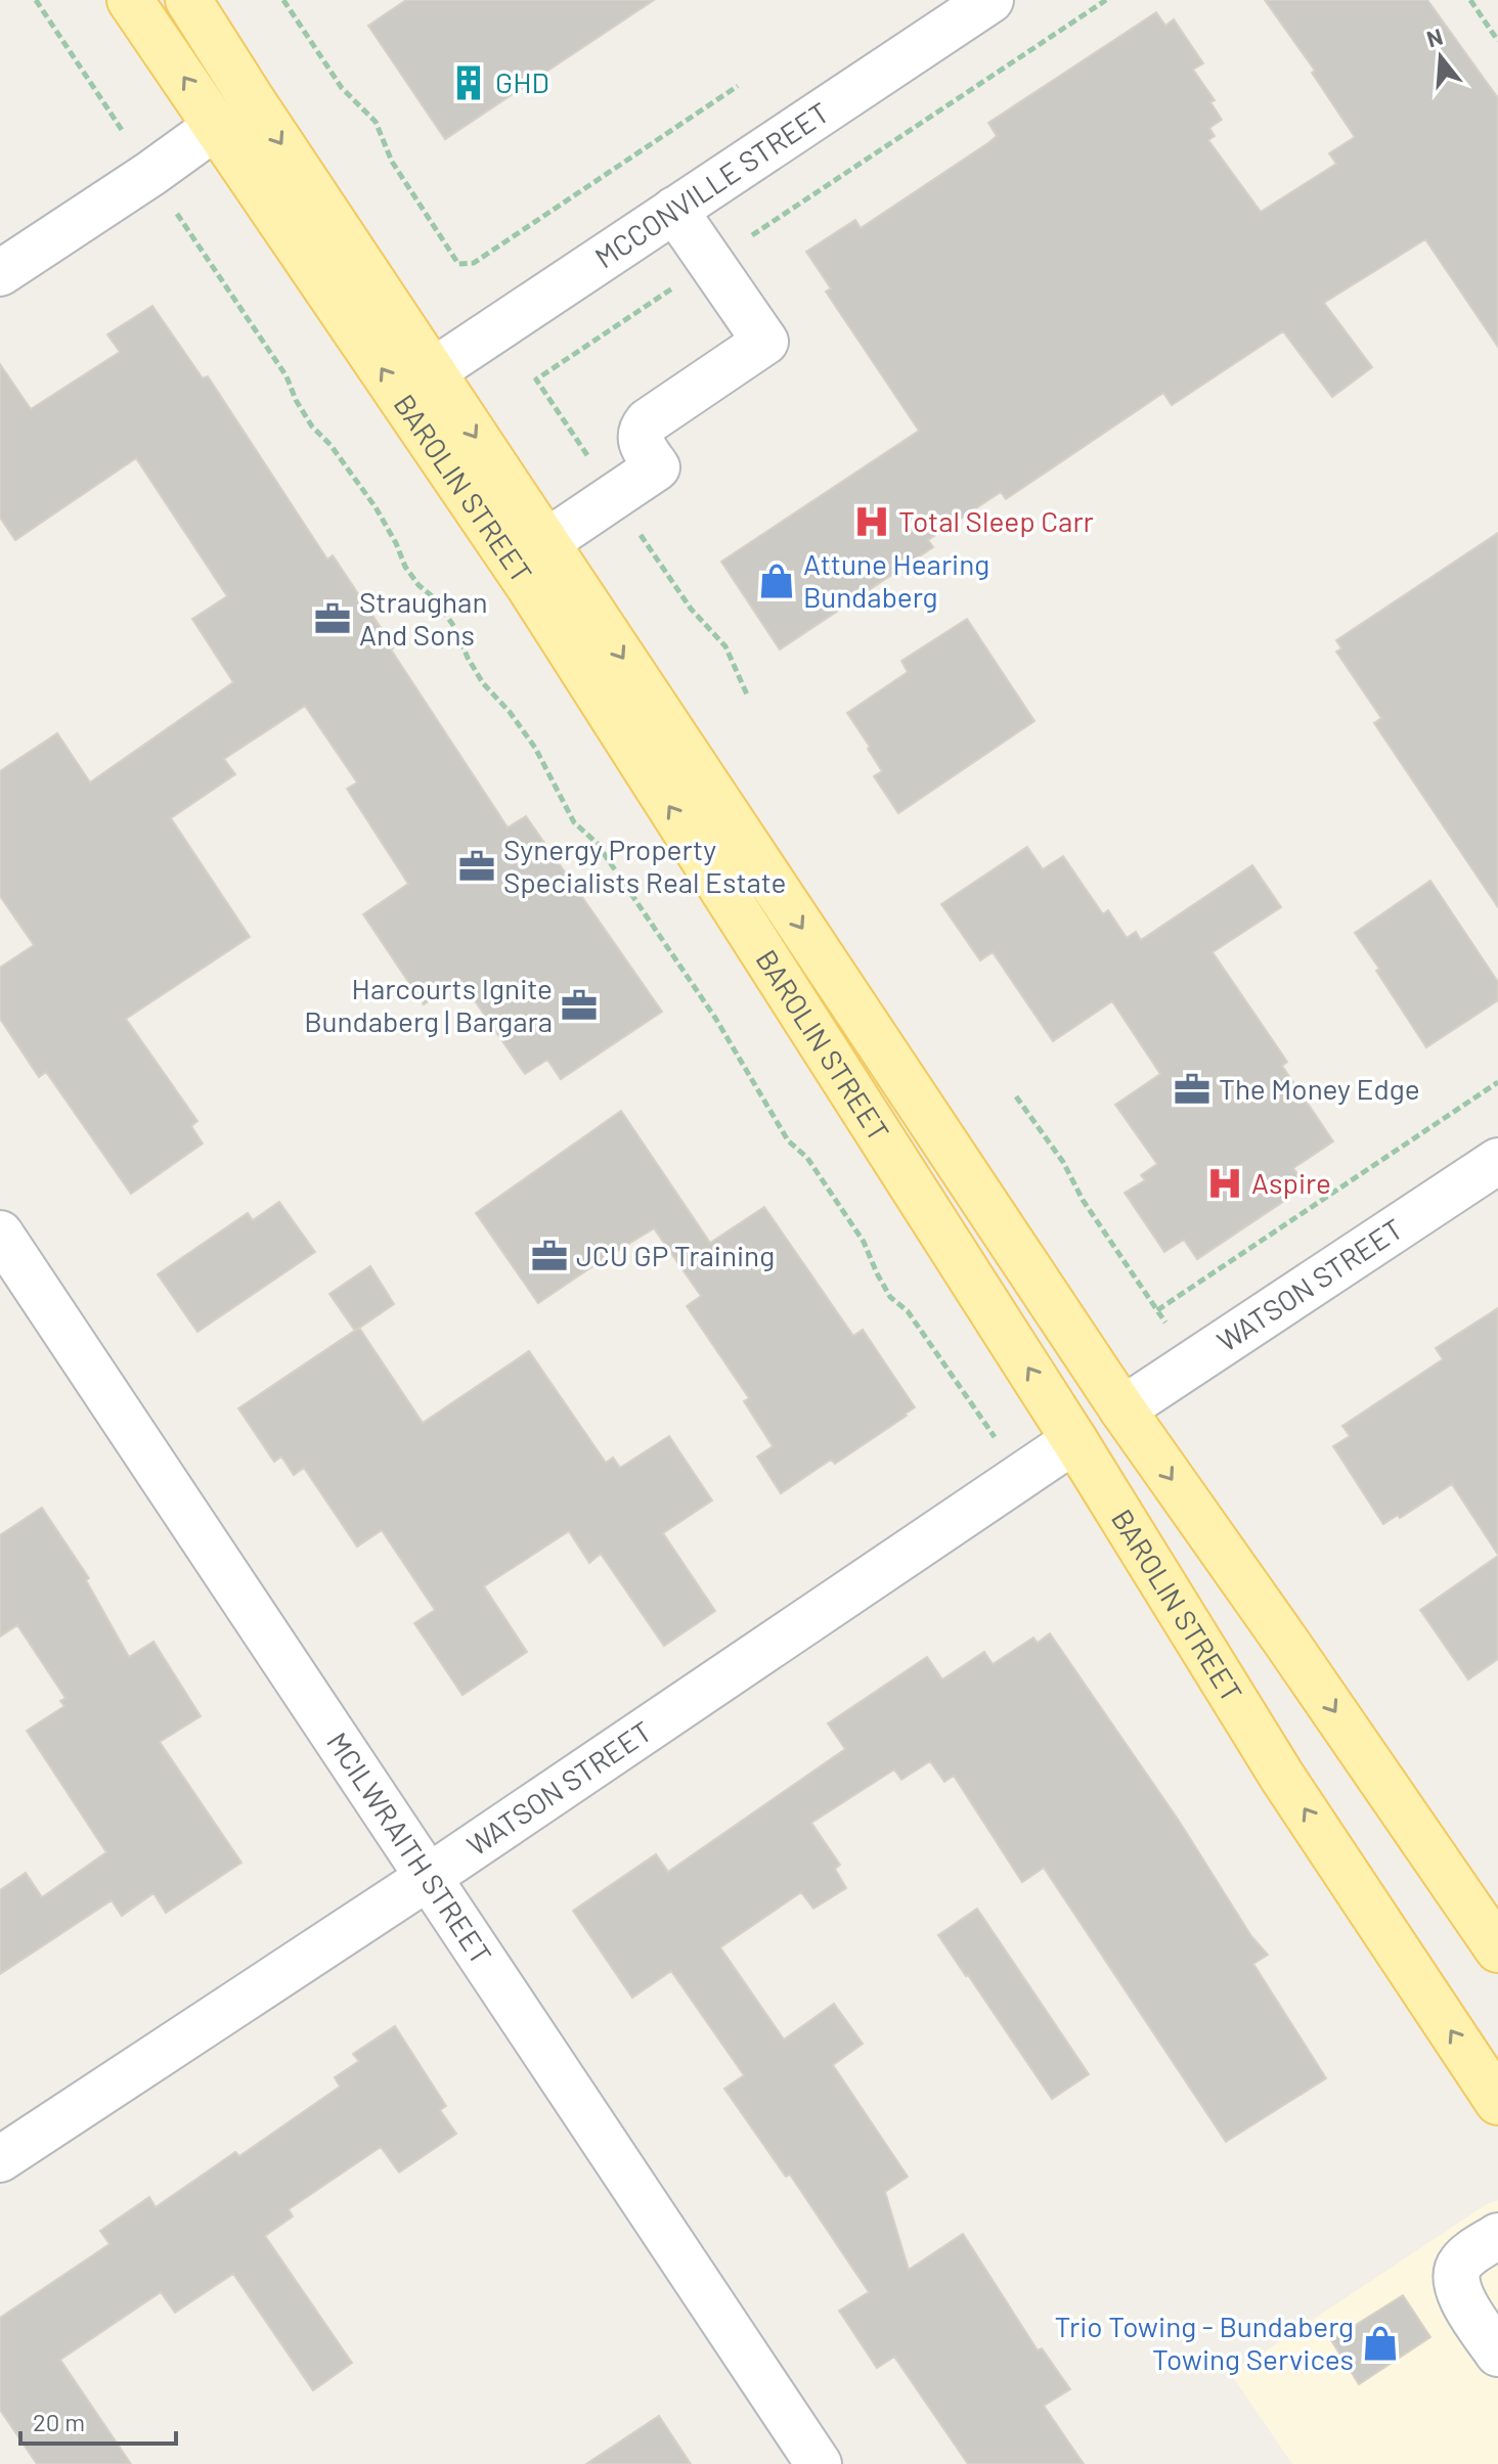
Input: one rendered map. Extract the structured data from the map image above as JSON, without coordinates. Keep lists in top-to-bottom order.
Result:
{
  "streets": {
    "main road": ["BAROLIN STREET"],
    "street": ["MCCONVILLE STREET", "WATSON STREET", "MCILWRAITH STREET"]
  },
  "crossings": [
    ["MCCONVILLE STREET", "BAROLIN STREET"],
    ["BAROLIN STREET", "WATSON STREET"],
    ["WATSON STREET", "MCILWRAITH STREET"]
  ],
  "places": {
    "building": ["GHD"],
    "hospital": ["Total Sleep Carr", "Aspire"],
    "shop": ["Attune Hearing Bundaberg", "Trio Towing - Bundaberg Towing Services"],
    "office": [
      "Straughan And Sons",
      "Synergy Property Specialists Real Estate",
      "Harcourts Ignite Bundaberg | Bargara",
      "The Money Edge",
      "JCU GP Training"
    ]
  },
  "scale_bar": "20 m",
  "north": "top"
}
